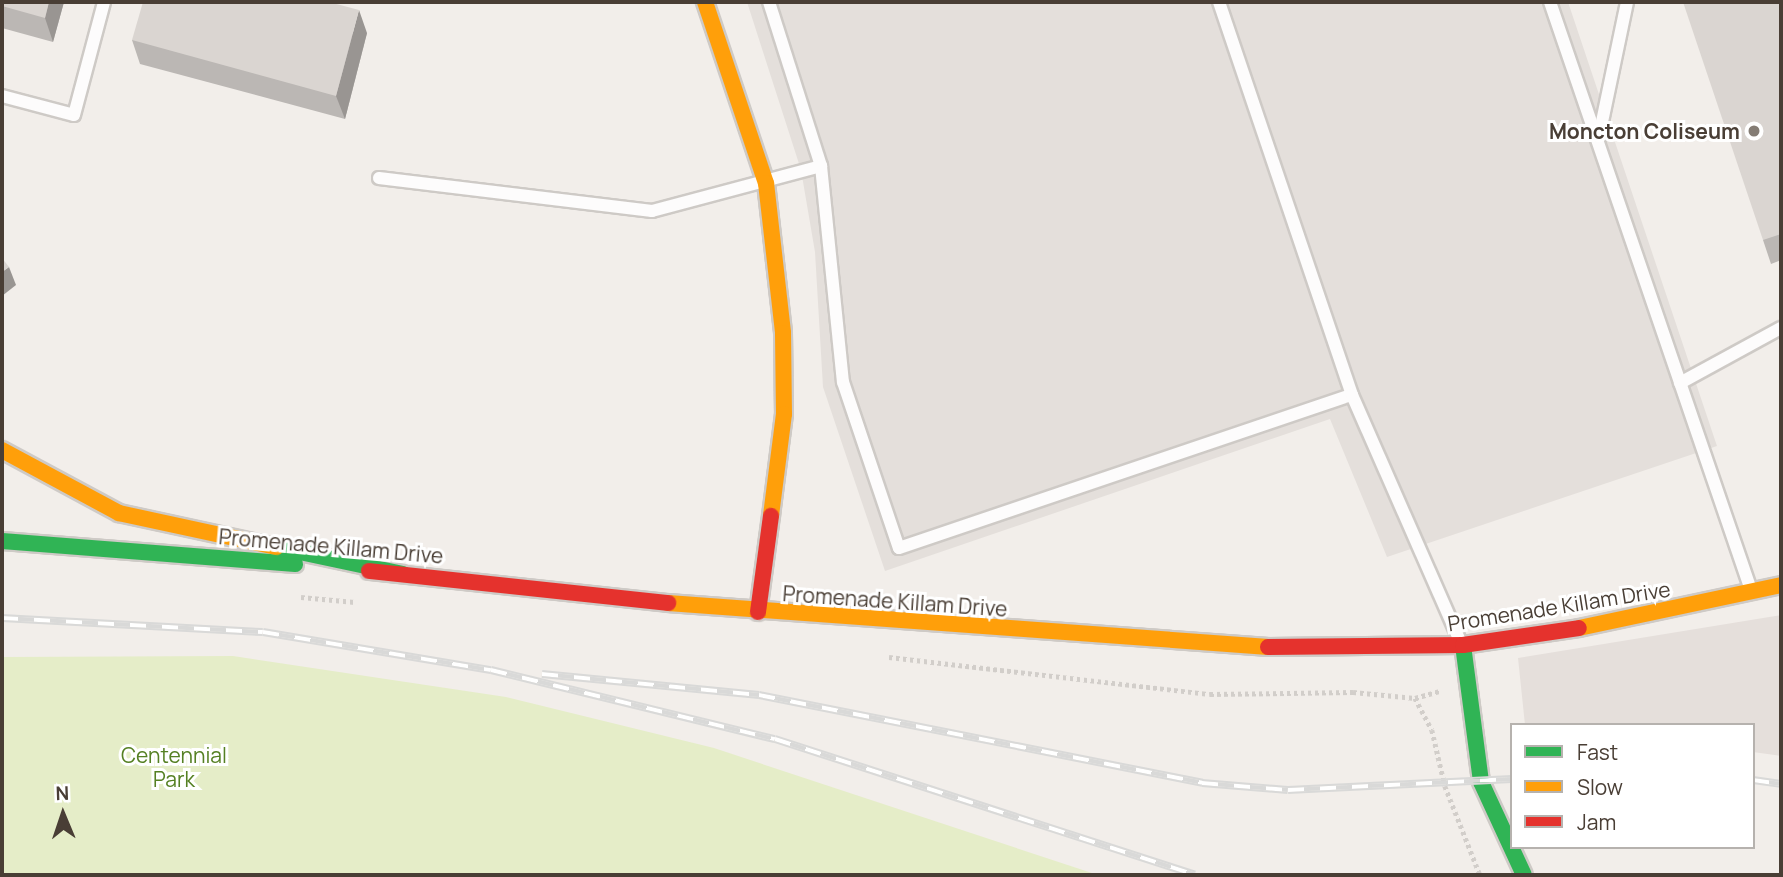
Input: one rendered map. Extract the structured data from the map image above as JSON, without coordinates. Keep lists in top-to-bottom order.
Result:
{
  "streets": {
    "main road": ["Promenade Killam Drive"]
  },
  "parks": ["Centennial Park"],
  "places": ["Moncton Coliseum"],
  "legend": ["Fast", "Slow", "Jam"],
  "north": "top"
}
